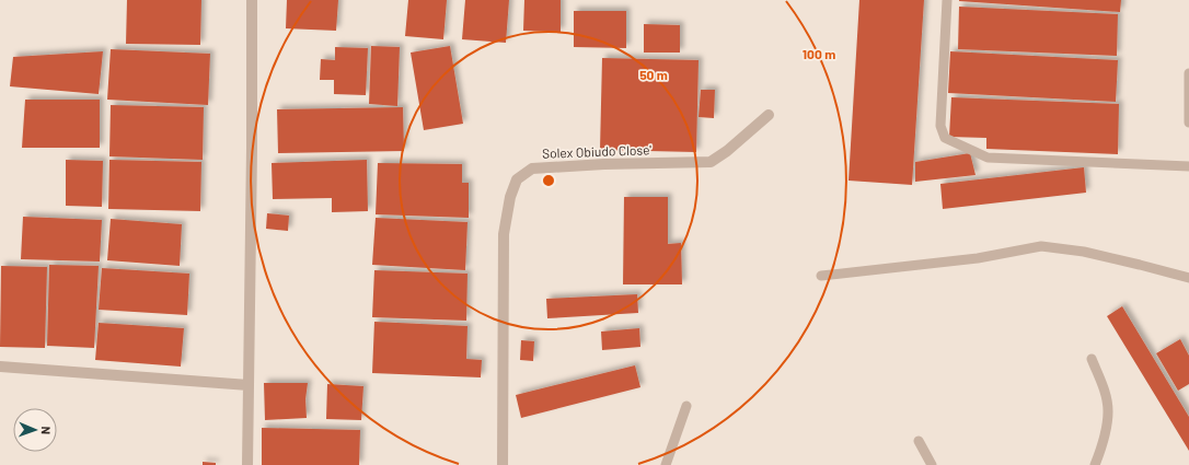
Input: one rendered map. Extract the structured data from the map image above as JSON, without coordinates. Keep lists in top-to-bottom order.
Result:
{
  "streets": {
    "street": ["Solex Obiudo Close'"]
  },
  "north": "right",
  "rings": ["100 m", "50 m"]
}
